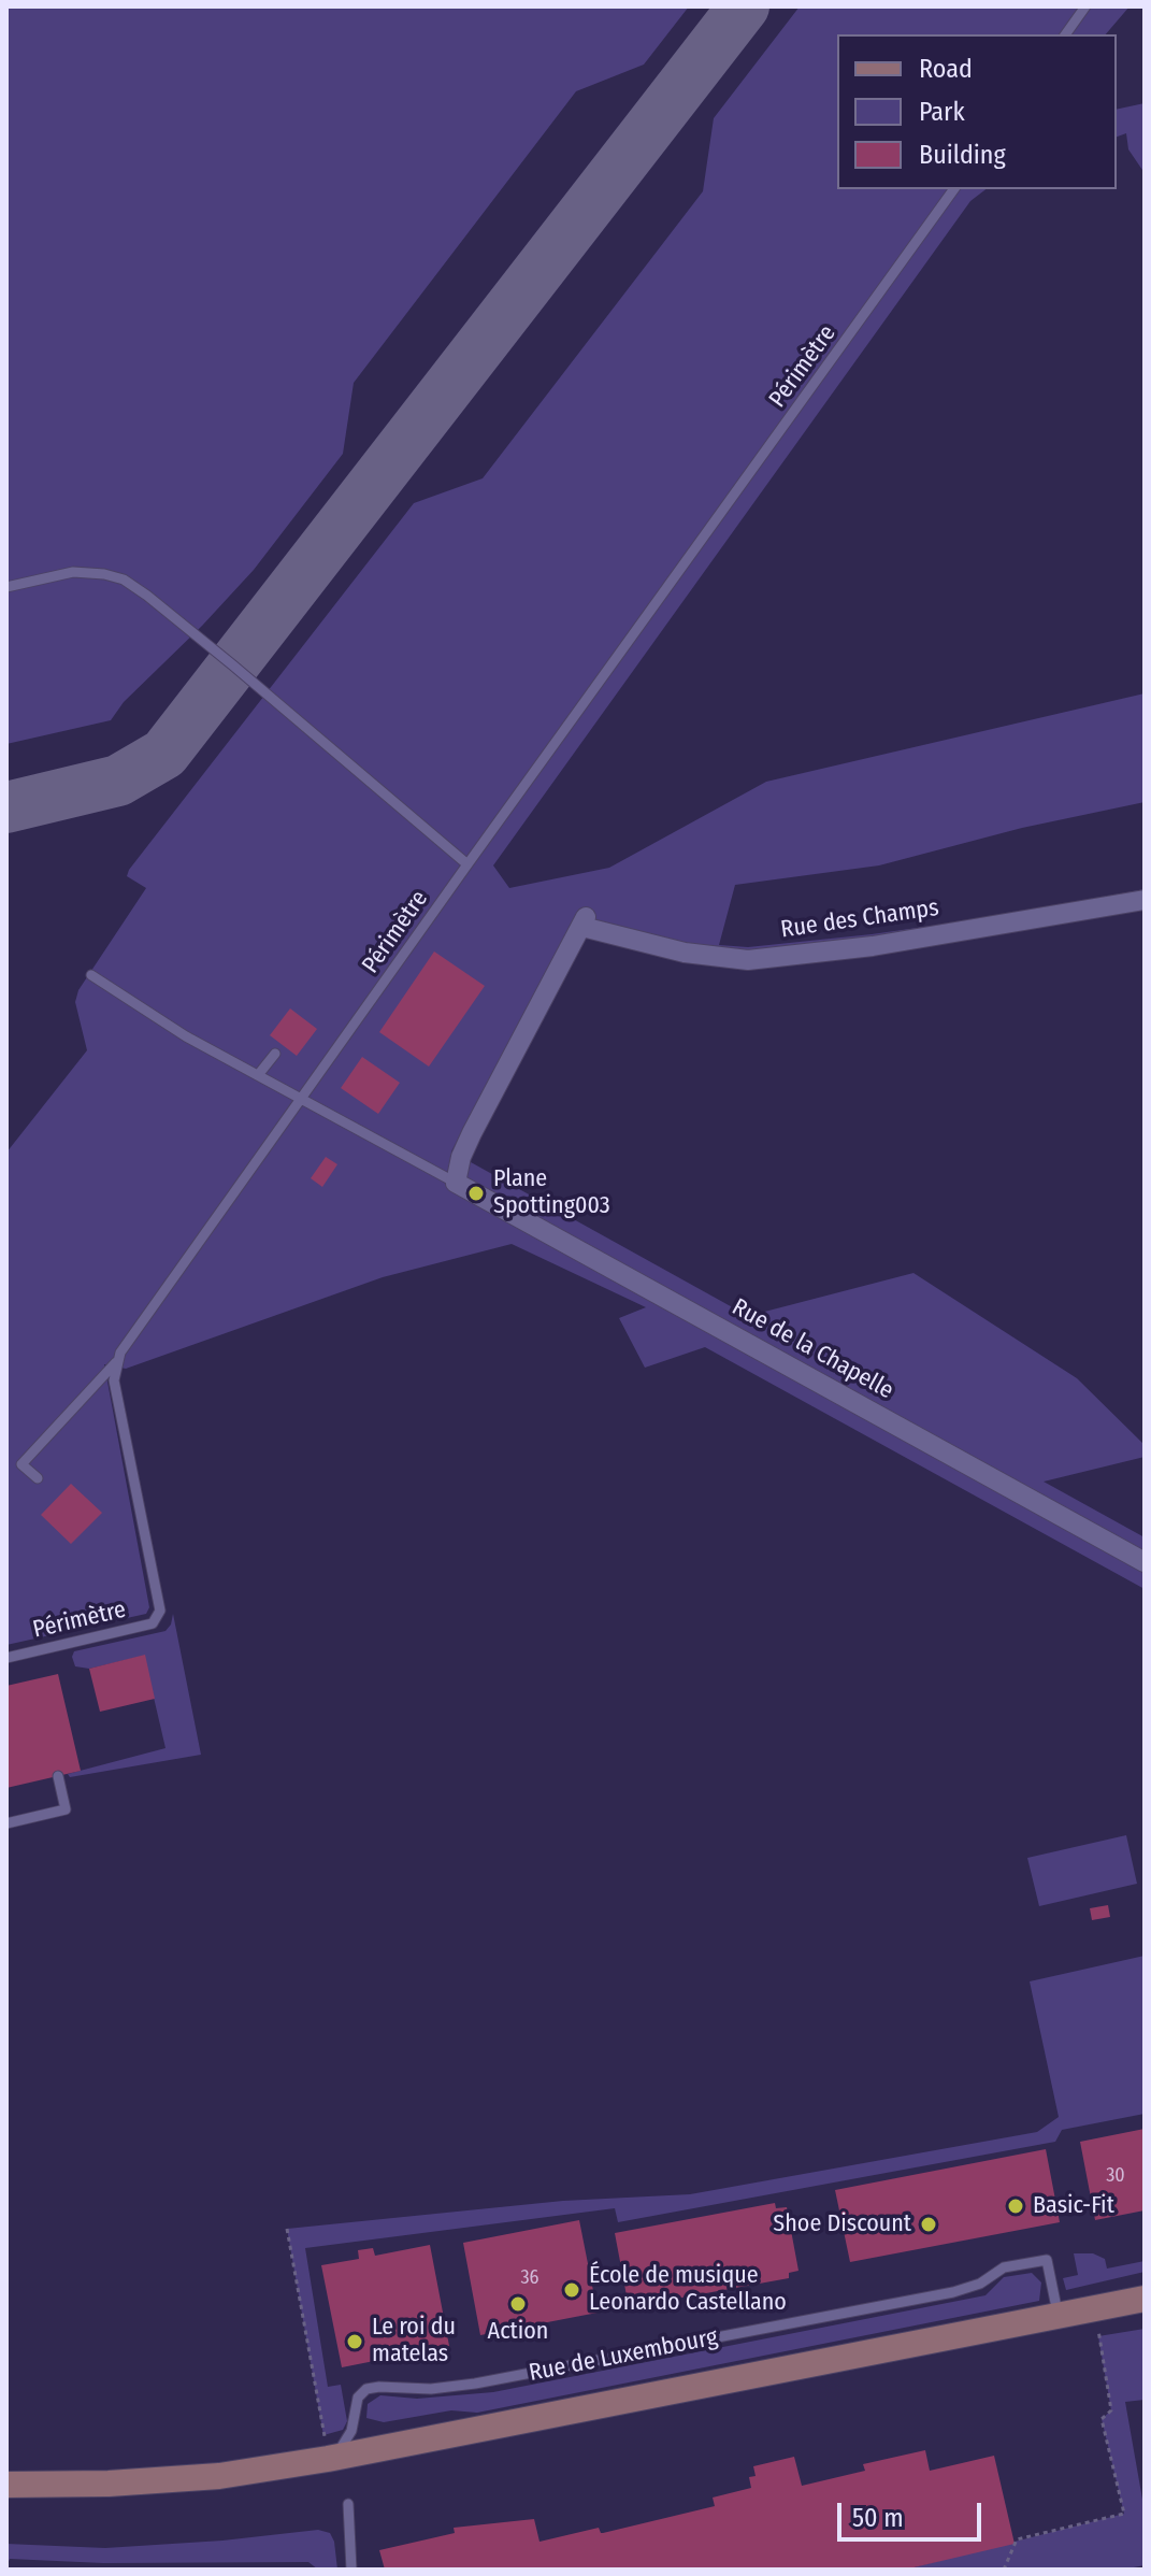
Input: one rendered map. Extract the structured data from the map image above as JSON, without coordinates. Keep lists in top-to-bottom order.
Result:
{
  "streets": {
    "main road": ["Rue de Luxembourg"],
    "street": ["Rue des Champs", "Rue de la Chapelle"],
    "lane": ["Périmètre"]
  },
  "crossings": [
    ["Rue des Champs", "Rue de la Chapelle"]
  ],
  "places": [
    "Plane Spotting003",
    "Basic-Fit",
    "Shoe Discount",
    "École de musique Leonardo Castellano",
    "Action",
    "Le roi du matelas"
  ],
  "house_numbers": ["30", "36"],
  "legend": ["Road", "Park", "Building"],
  "scale_bar": "50 m"
}
